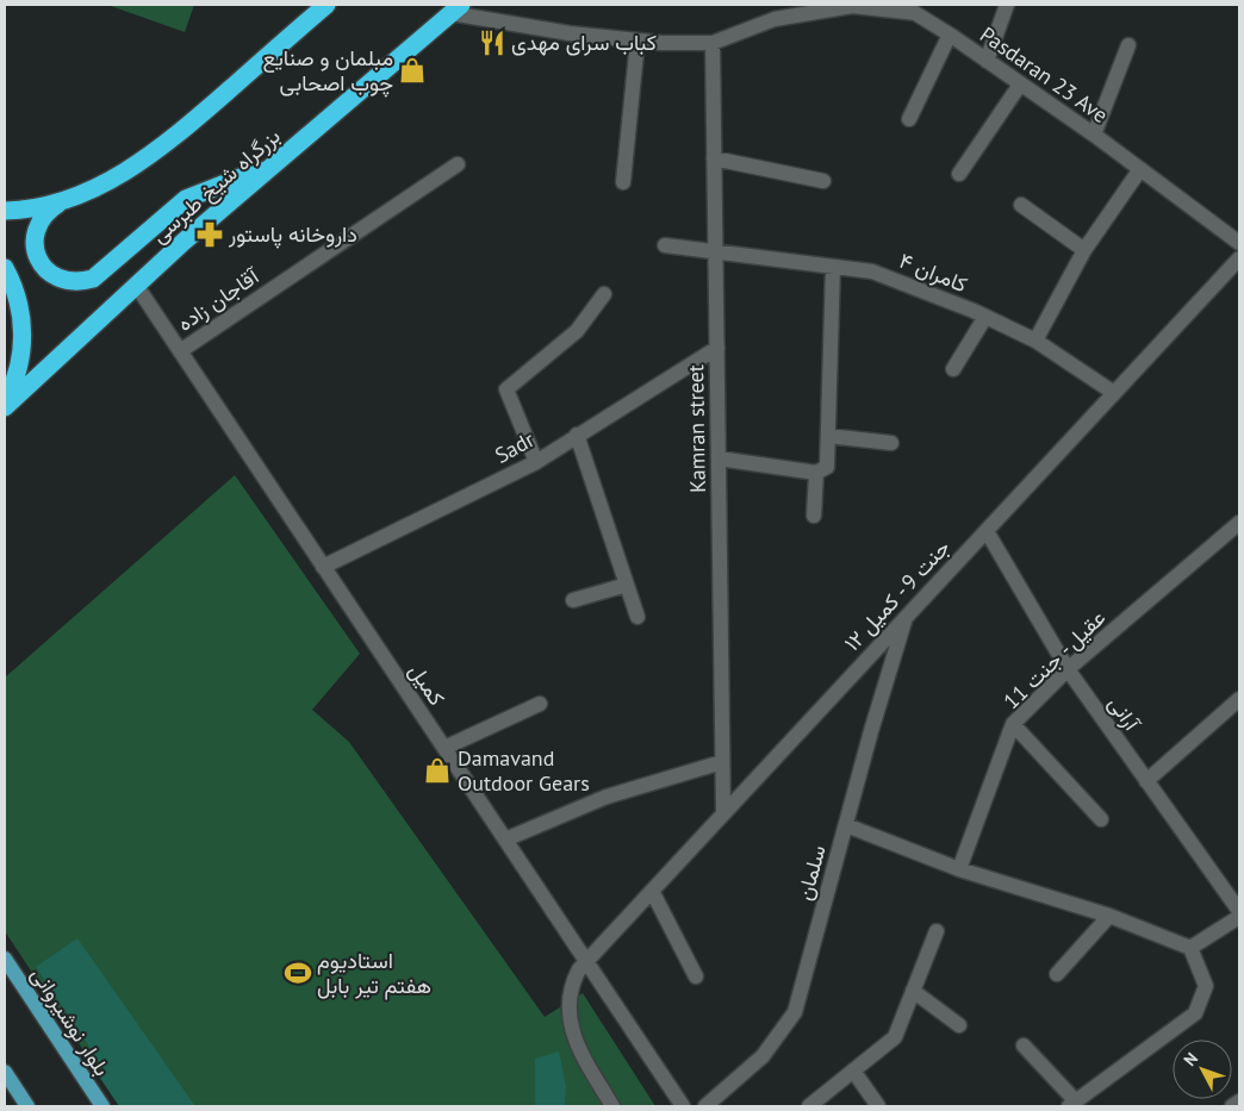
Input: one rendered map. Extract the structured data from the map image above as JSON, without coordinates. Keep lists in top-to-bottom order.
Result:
{
  "streets": {
    "highway": ["بزرگراه شیخ طبرسی"],
    "main road": ["بلوار نوشیروانی"],
    "street": [
      "Pasdaran 23 Ave",
      "کامران ۴",
      "آقاجان زاده",
      "Kamran street",
      "Sadr",
      "جنت 9 - کمیل ۱۲",
      "عقیل - جنت 11",
      "کمیل",
      "آرانی",
      "سلمان"
    ]
  },
  "crossings": [
    ["Pasdaran 23 Ave", "بزرگراه شیخ طبرسی"],
    ["Pasdaran 23 Ave", "Kamran street"],
    ["بزرگراه شیخ طبرسی", "کمیل"],
    ["کامران ۴", "Kamran street"],
    ["کامران ۴", "جنت 9 - کمیل ۱۲"],
    ["آقاجان زاده", "کمیل"],
    ["Kamran street", "Sadr"],
    ["Kamran street", "جنت 9 - کمیل ۱۲"],
    ["Sadr", "کمیل"],
    ["جنت 9 - کمیل ۱۲", "کمیل"],
    ["جنت 9 - کمیل ۱۲", "آرانی"],
    ["جنت 9 - کمیل ۱۲", "سلمان"],
    ["عقیل - جنت 11", "آرانی"]
  ],
  "places": {
    "restaurant": ["کباب سرای مهدی"],
    "shop": ["مبلمان و صنایع چوب اصحابی", "Damavand Outdoor Gears"],
    "pharmacy": ["داروخانه پاستور"],
    "sports": ["استادیوم هفتم تیر بابل"]
  },
  "north": "top left"
}
